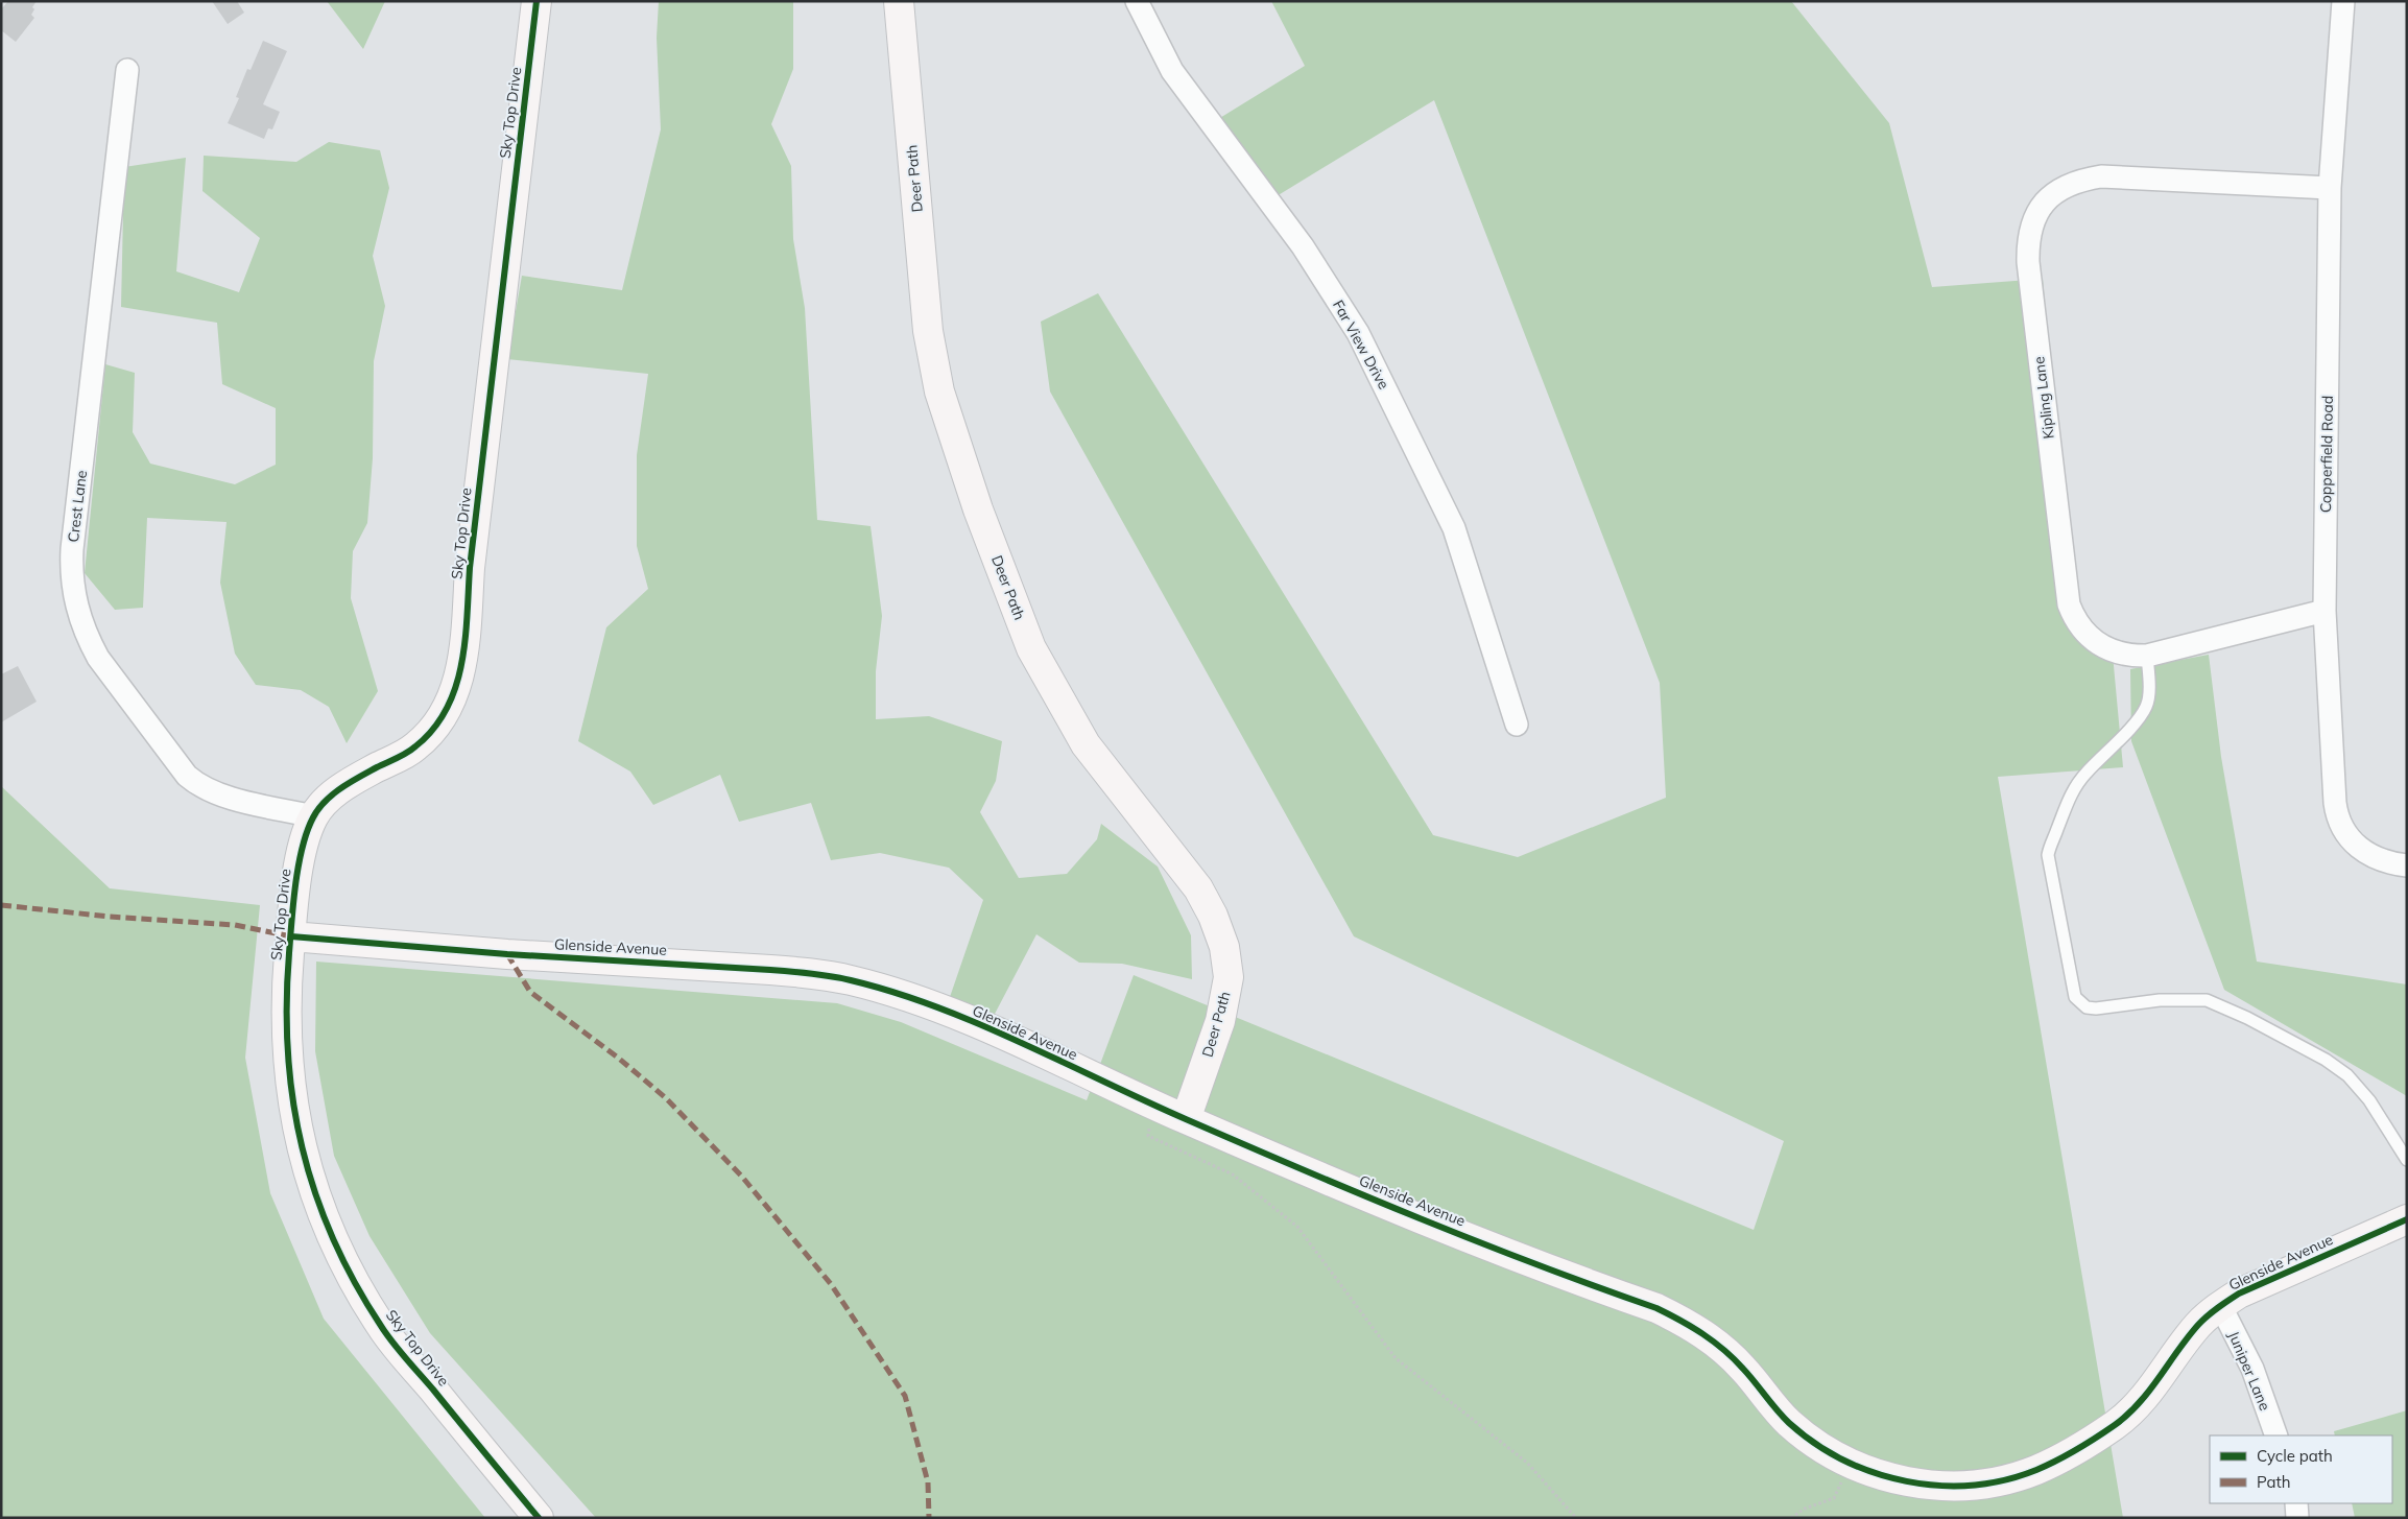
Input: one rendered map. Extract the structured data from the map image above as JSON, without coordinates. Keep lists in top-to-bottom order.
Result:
{
  "streets": {
    "street": [
      "Sky Top Drive",
      "Deer Path",
      "Far View Drive",
      "Kipling Lane",
      "Copperfield Road",
      "Crest Lane",
      "Glenside Avenue",
      "Juniper Lane"
    ]
  },
  "crossings": [
    ["Sky Top Drive", "Crest Lane"],
    ["Sky Top Drive", "Glenside Avenue"],
    ["Deer Path", "Glenside Avenue"],
    ["Kipling Lane", "Copperfield Road"],
    ["Glenside Avenue", "Juniper Lane"]
  ],
  "legend": ["Cycle path", "Path"]
}
